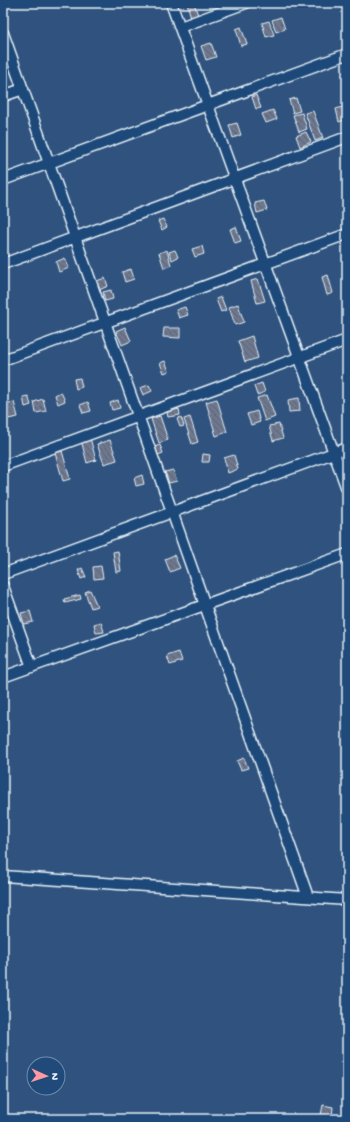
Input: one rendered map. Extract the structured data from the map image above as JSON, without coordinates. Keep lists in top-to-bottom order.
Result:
{
  "north": "right"
}
